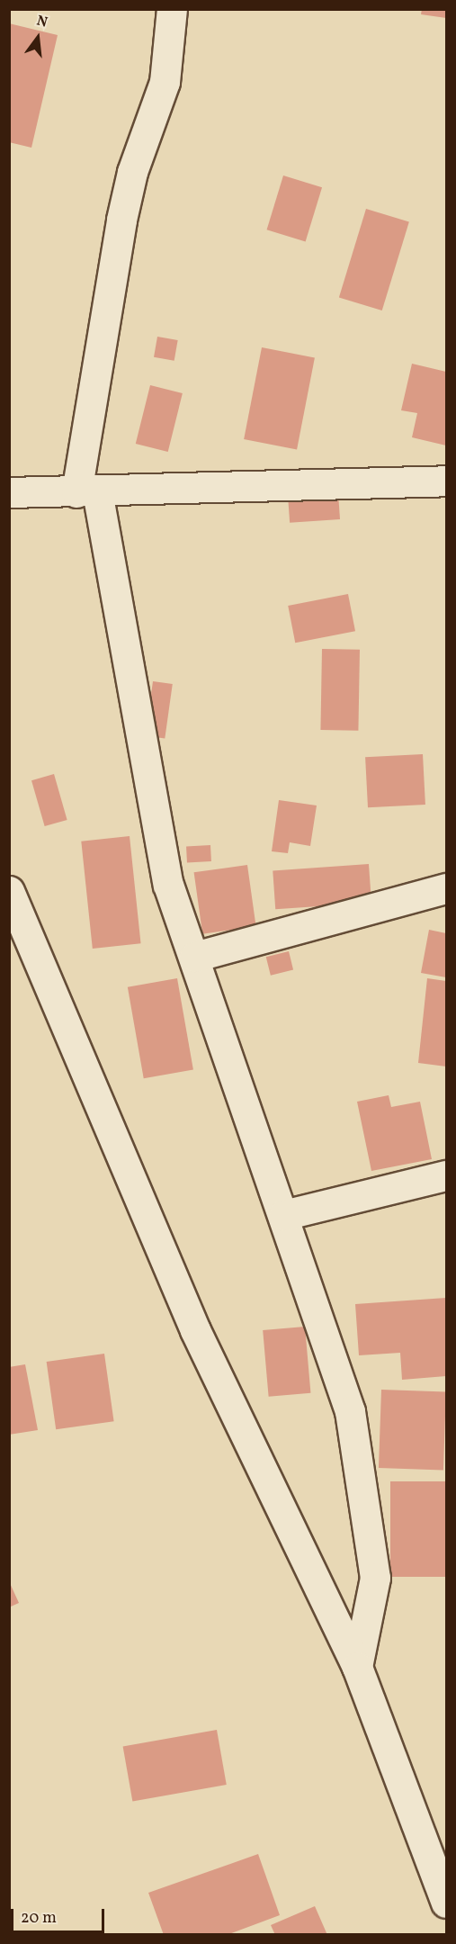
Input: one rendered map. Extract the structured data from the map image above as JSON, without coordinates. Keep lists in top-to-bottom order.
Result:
{
  "scale_bar": "20 m",
  "north": "top"
}
